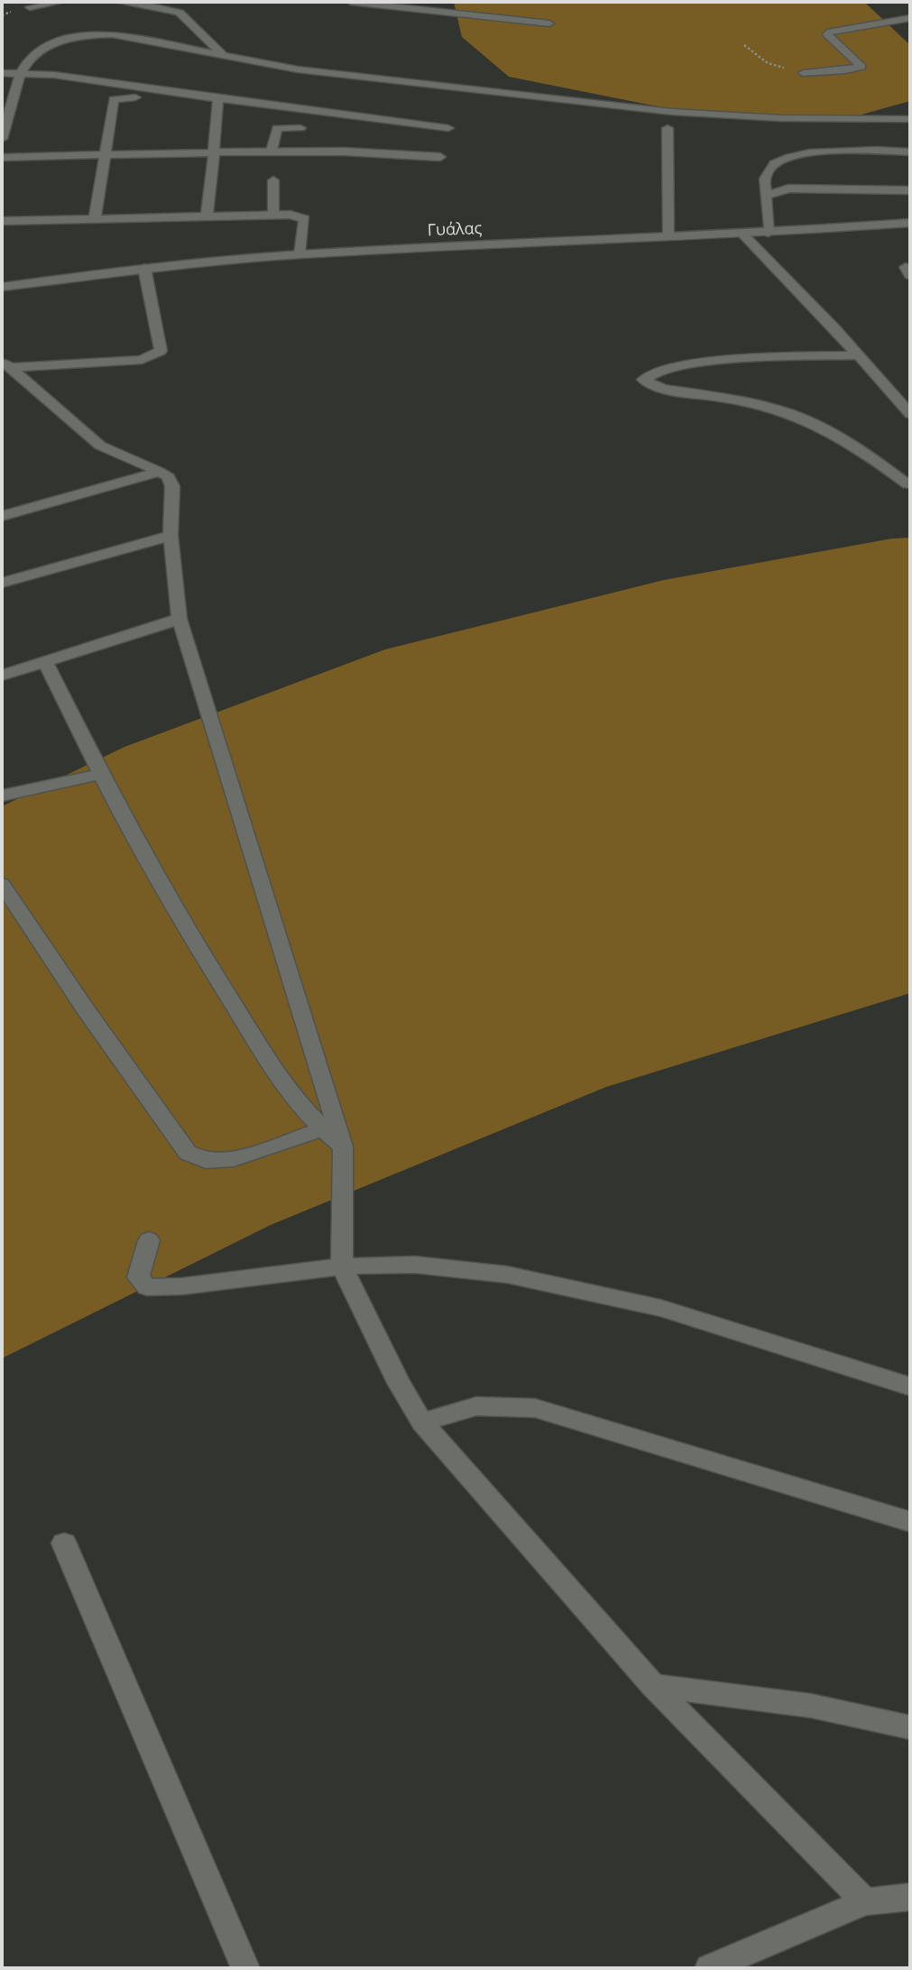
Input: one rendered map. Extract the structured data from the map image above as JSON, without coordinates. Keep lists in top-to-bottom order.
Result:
{
  "streets": {
    "street": ["Γυάλας"]
  }
}
